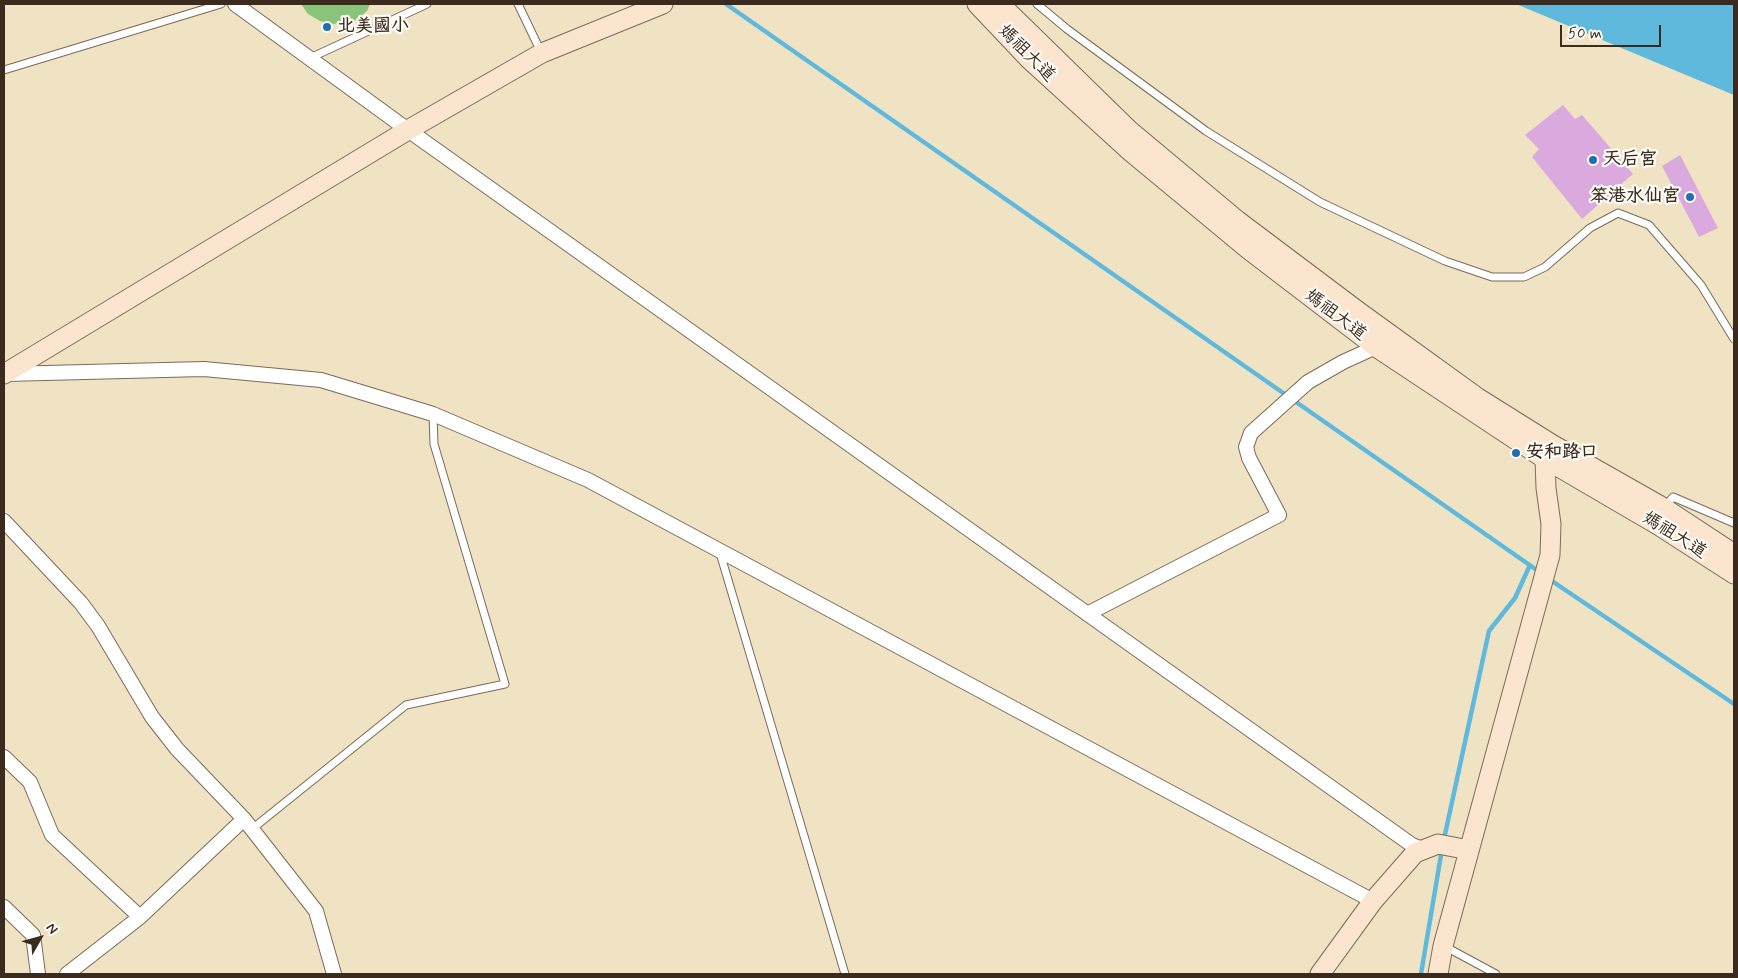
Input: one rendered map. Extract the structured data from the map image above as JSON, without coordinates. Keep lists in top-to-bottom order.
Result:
{
  "streets": {
    "main road": ["媽祖大道"]
  },
  "places": [
    "北美國小",
    "天后宮",
    "笨港水仙宮",
    "安和路口"
  ],
  "scale_bar": "50 m",
  "north": "top right"
}
